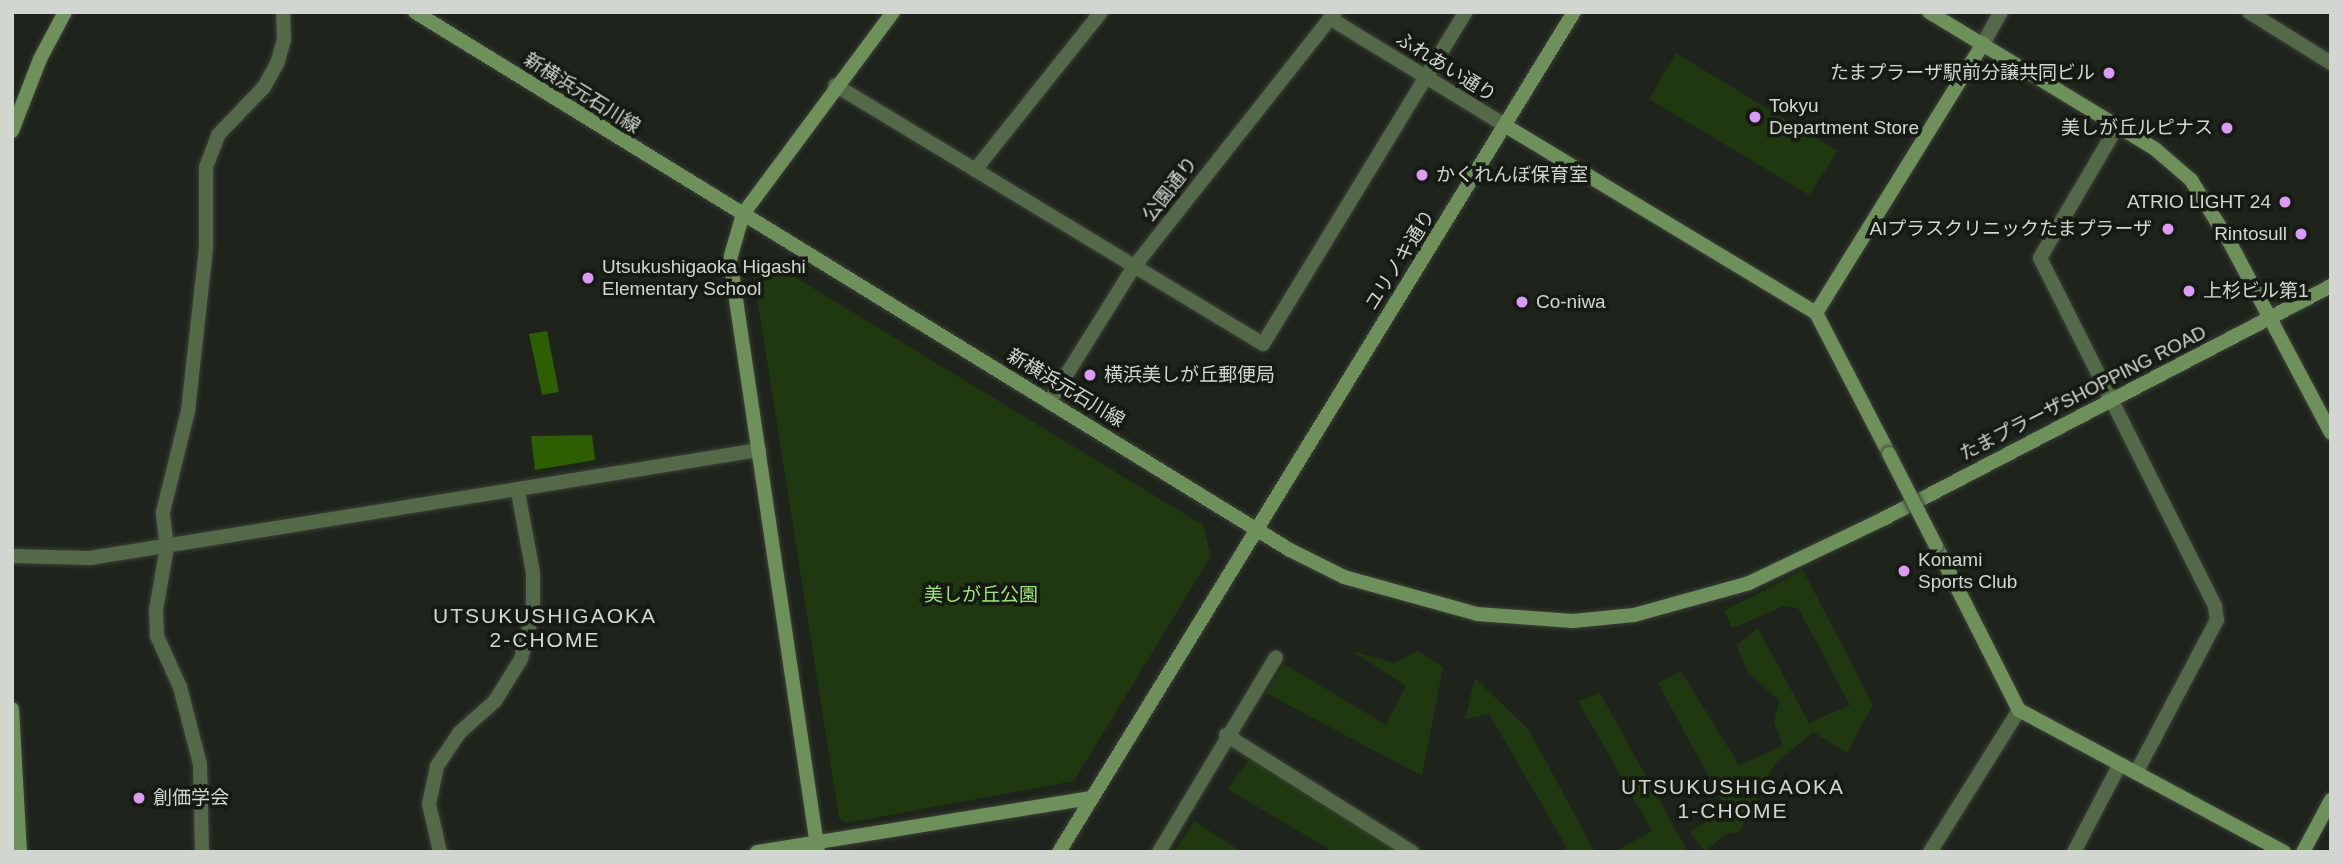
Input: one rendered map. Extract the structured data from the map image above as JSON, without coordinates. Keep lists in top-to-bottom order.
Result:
{
  "streets": {
    "street": [
      "ふれあい通り",
      "新横浜元石川線",
      "公園通り",
      "ユリノキ通り",
      "たまプラーザSHOPPING ROAD"
    ]
  },
  "crossings": [
    ["ふれあい通り", "公園通り"],
    ["ふれあい通り", "ユリノキ通り"],
    ["新横浜元石川線", "公園通り"],
    ["新横浜元石川線", "ユリノキ通り"],
    ["新横浜元石川線", "たまプラーザSHOPPING ROAD"]
  ],
  "districts": ["UTSUKUSHIGAOKA 2-CHOME", "UTSUKUSHIGAOKA 1-CHOME"],
  "parks": ["美しが丘公園"],
  "places": [
    "たまプラーザ駅前分譲共同ビル",
    "Tokyu Department Store",
    "美しが丘ルピナス",
    "かくれんぼ保育室",
    "ATRIO LIGHT 24",
    "AIプラスクリニックたまプラーザ",
    "Rintosull",
    "Utsukushigaoka Higashi Elementary School",
    "上杉ビル第1",
    "Co-niwa",
    "横浜美しが丘郵便局",
    "Konami Sports Club",
    "創価学会"
  ]
}
